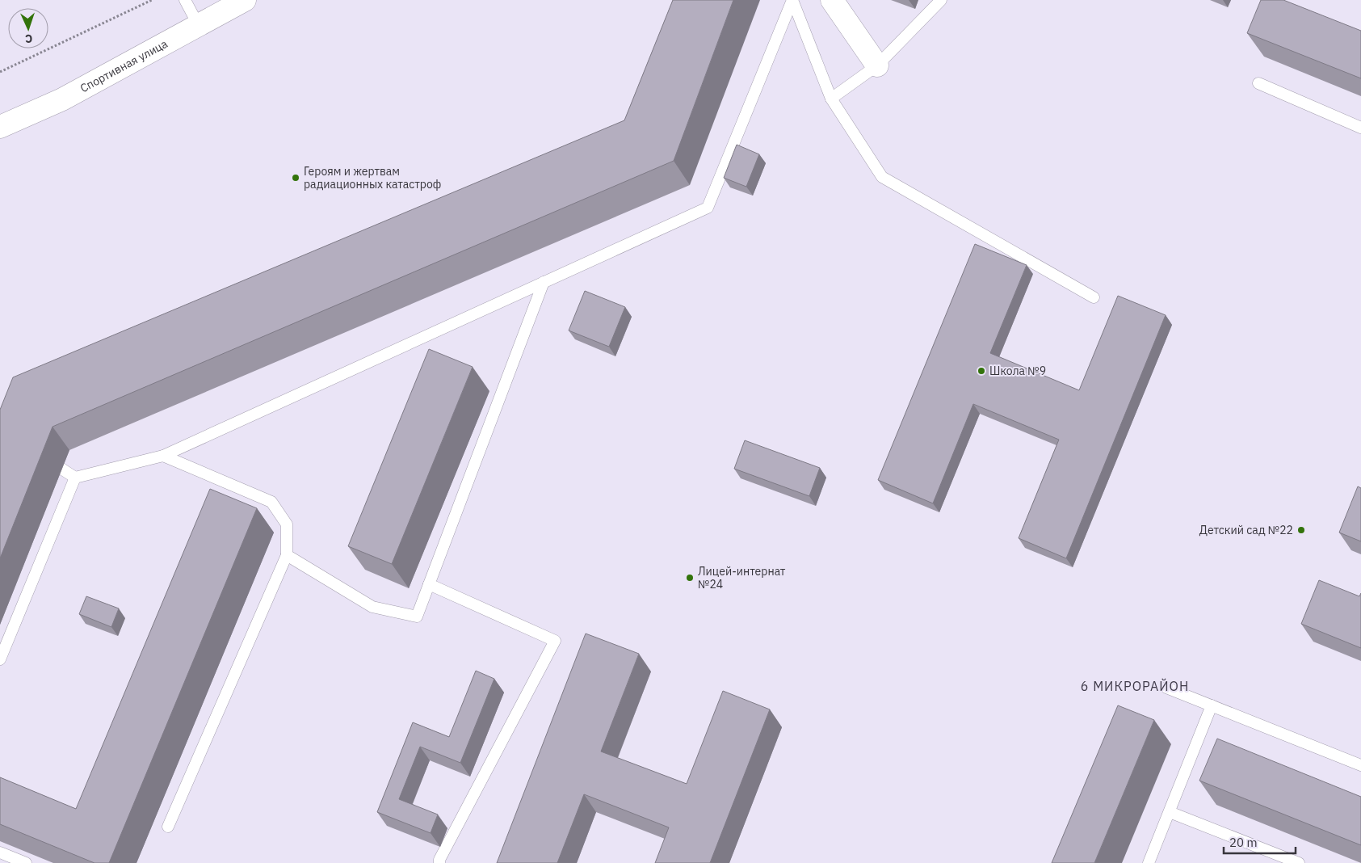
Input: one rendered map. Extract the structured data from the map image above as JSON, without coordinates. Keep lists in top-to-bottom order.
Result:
{
  "streets": {
    "street": ["Спортивная улица"]
  },
  "districts": ["6 МИКРОРАЙОН"],
  "places": [
    "Героям и жертвам радиационных катастроф",
    "Школа №9",
    "Детский сад №22",
    "Лицей-интернат №24"
  ],
  "scale_bar": "20 m",
  "north": "bottom"
}
